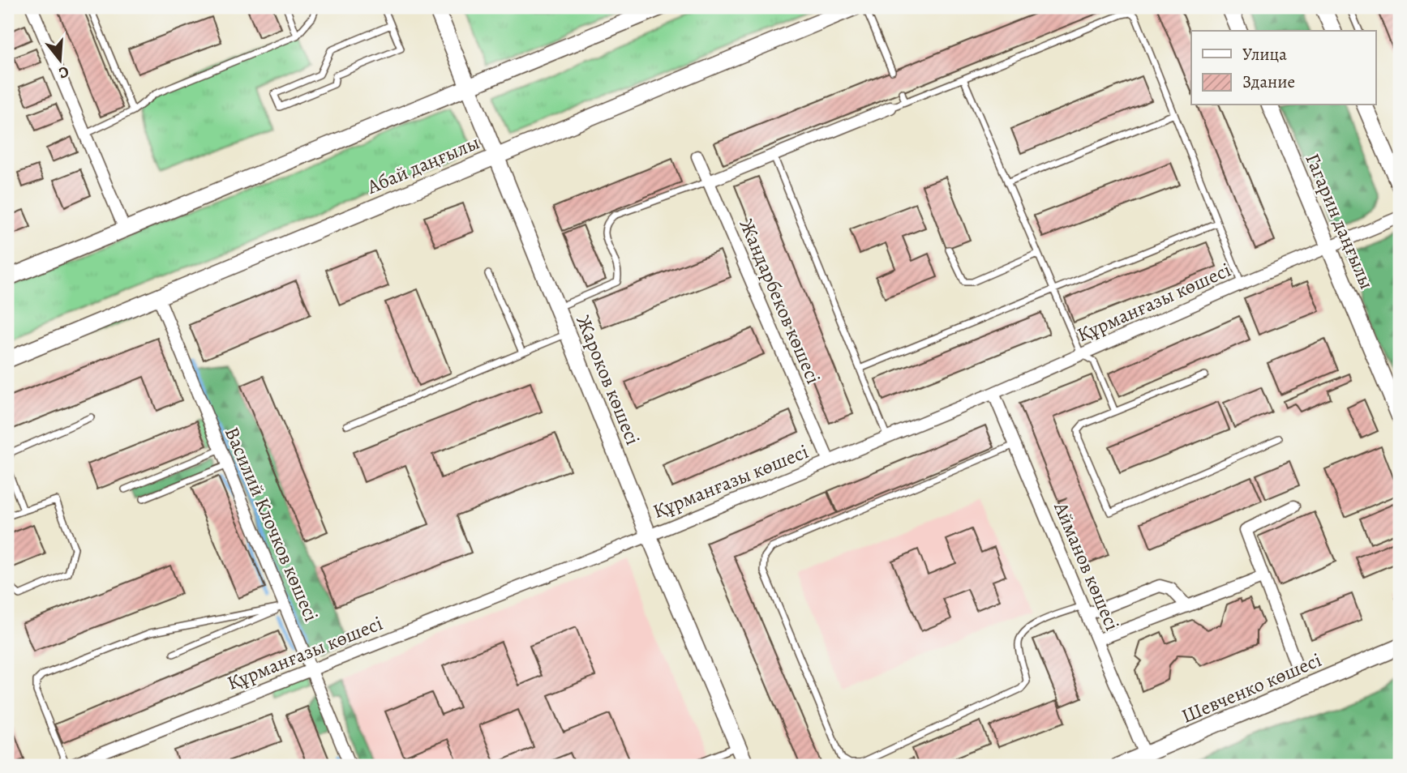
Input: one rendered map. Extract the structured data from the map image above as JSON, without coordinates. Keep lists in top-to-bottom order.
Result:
{
  "streets": {
    "street": [
      "Абай даңғылы",
      "Гагарин даңғылы",
      "Жандарбеков көшесі",
      "Құрманғазы көшесі",
      "Жароков көшесі",
      "Василий Клочков көшесі",
      "Айманов көшесі",
      "Шевченко көшесі"
    ]
  },
  "crossings": [
    ["Абай даңғылы", "Жароков көшесі"],
    ["Абай даңғылы", "Василий Клочков көшесі"],
    ["Гагарин даңғылы", "Құрманғазы көшесі"],
    ["Жандарбеков көшесі", "Құрманғазы көшесі"],
    ["Құрманғазы көшесі", "Жароков көшесі"],
    ["Құрманғазы көшесі", "Василий Клочков көшесі"],
    ["Құрманғазы көшесі", "Айманов көшесі"],
    ["Айманов көшесі", "Шевченко көшесі"]
  ],
  "legend": ["Улица", "Здание"],
  "north": "bottom"
}
